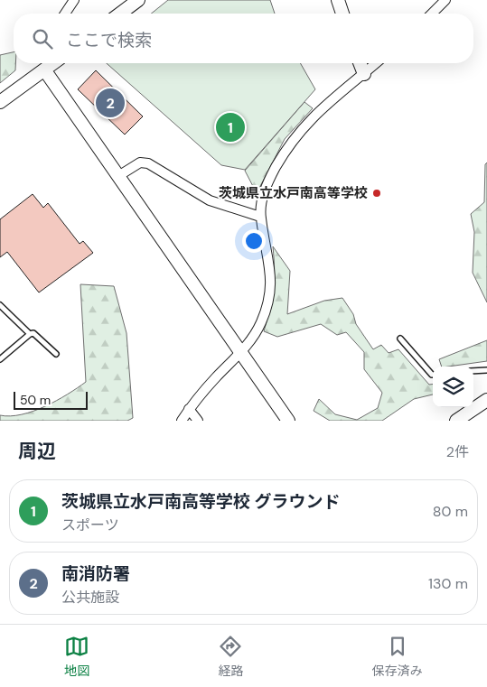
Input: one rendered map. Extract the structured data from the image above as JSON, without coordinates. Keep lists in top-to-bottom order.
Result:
{
  "places": ["茨城県立水戸南高等学校"],
  "scale_bar": "50 m",
  "page": {
    "search": "ここで検索",
    "pins": ["2", "1"],
    "scale": "50 m",
    "heading": ["周辺", "2件"],
    "list": [
      {
        "mark": "1",
        "name": "茨城県立水戸南高等学校 グラウンド",
        "note": "スポーツ",
        "value": "80 m"
      },
      {
        "mark": "2",
        "name": "南消防署",
        "note": "公共施設",
        "value": "130 m"
      }
    ],
    "nav": ["地図", "経路", "保存済み"]
  }
}
